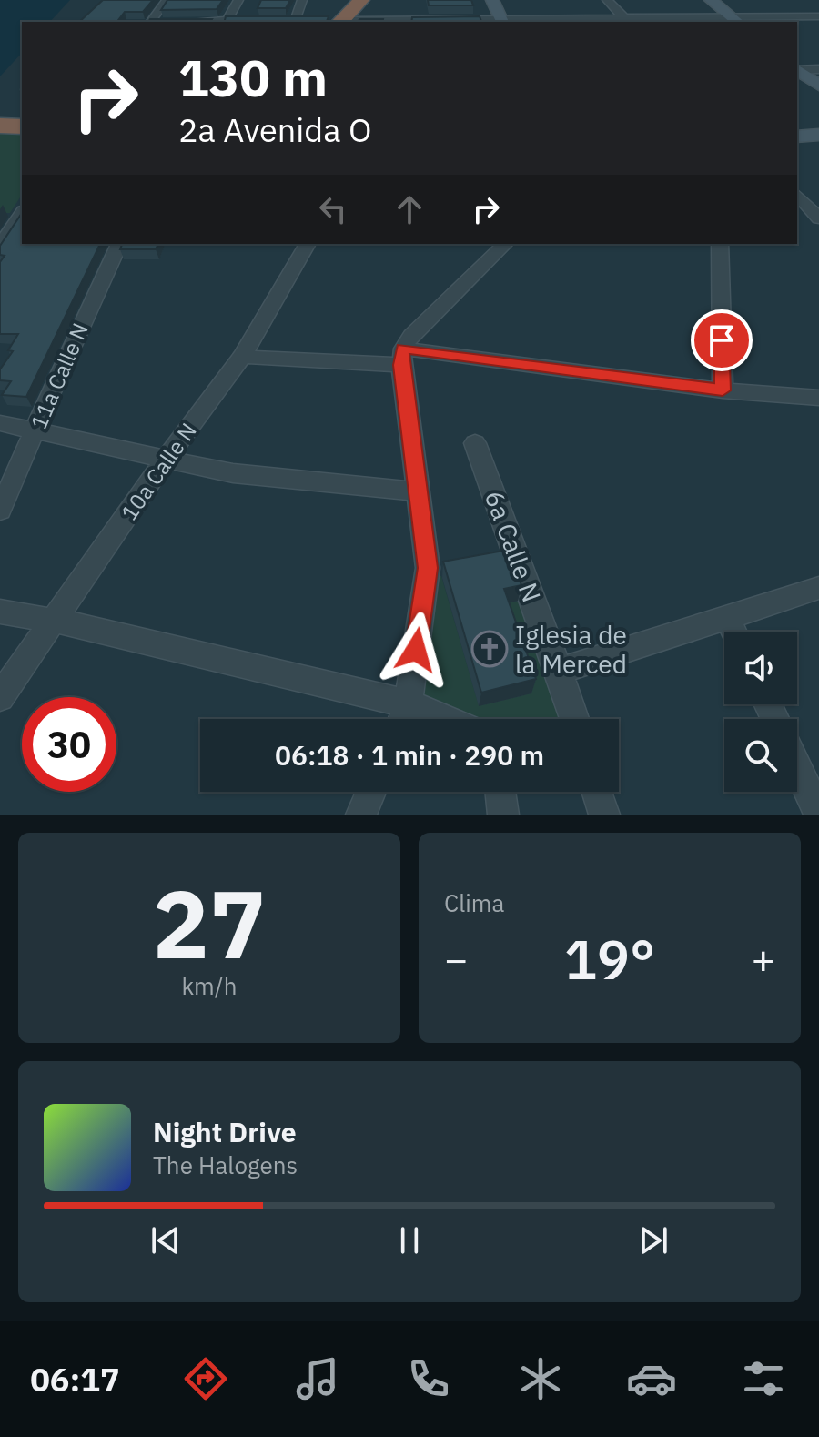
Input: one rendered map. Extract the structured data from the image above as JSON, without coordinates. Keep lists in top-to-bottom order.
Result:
{
  "streets": {
    "street": ["11a Calle N", "10a Calle N", "6a Calle N"]
  },
  "places": {
    "church": ["Iglesia de la Merced"]
  },
  "page": {
    "turn": ["130 m", "2a Avenida O"],
    "limit": "30",
    "trip": "06:18 · 1 min · 290 m",
    "tile": [
      ["27", "km/h"],
      "Clima"
    ],
    "heat": ["−", "19°", "+"],
    "song": ["Night Drive", "The Halogens"],
    "tabs": "06:17"
  }
}
